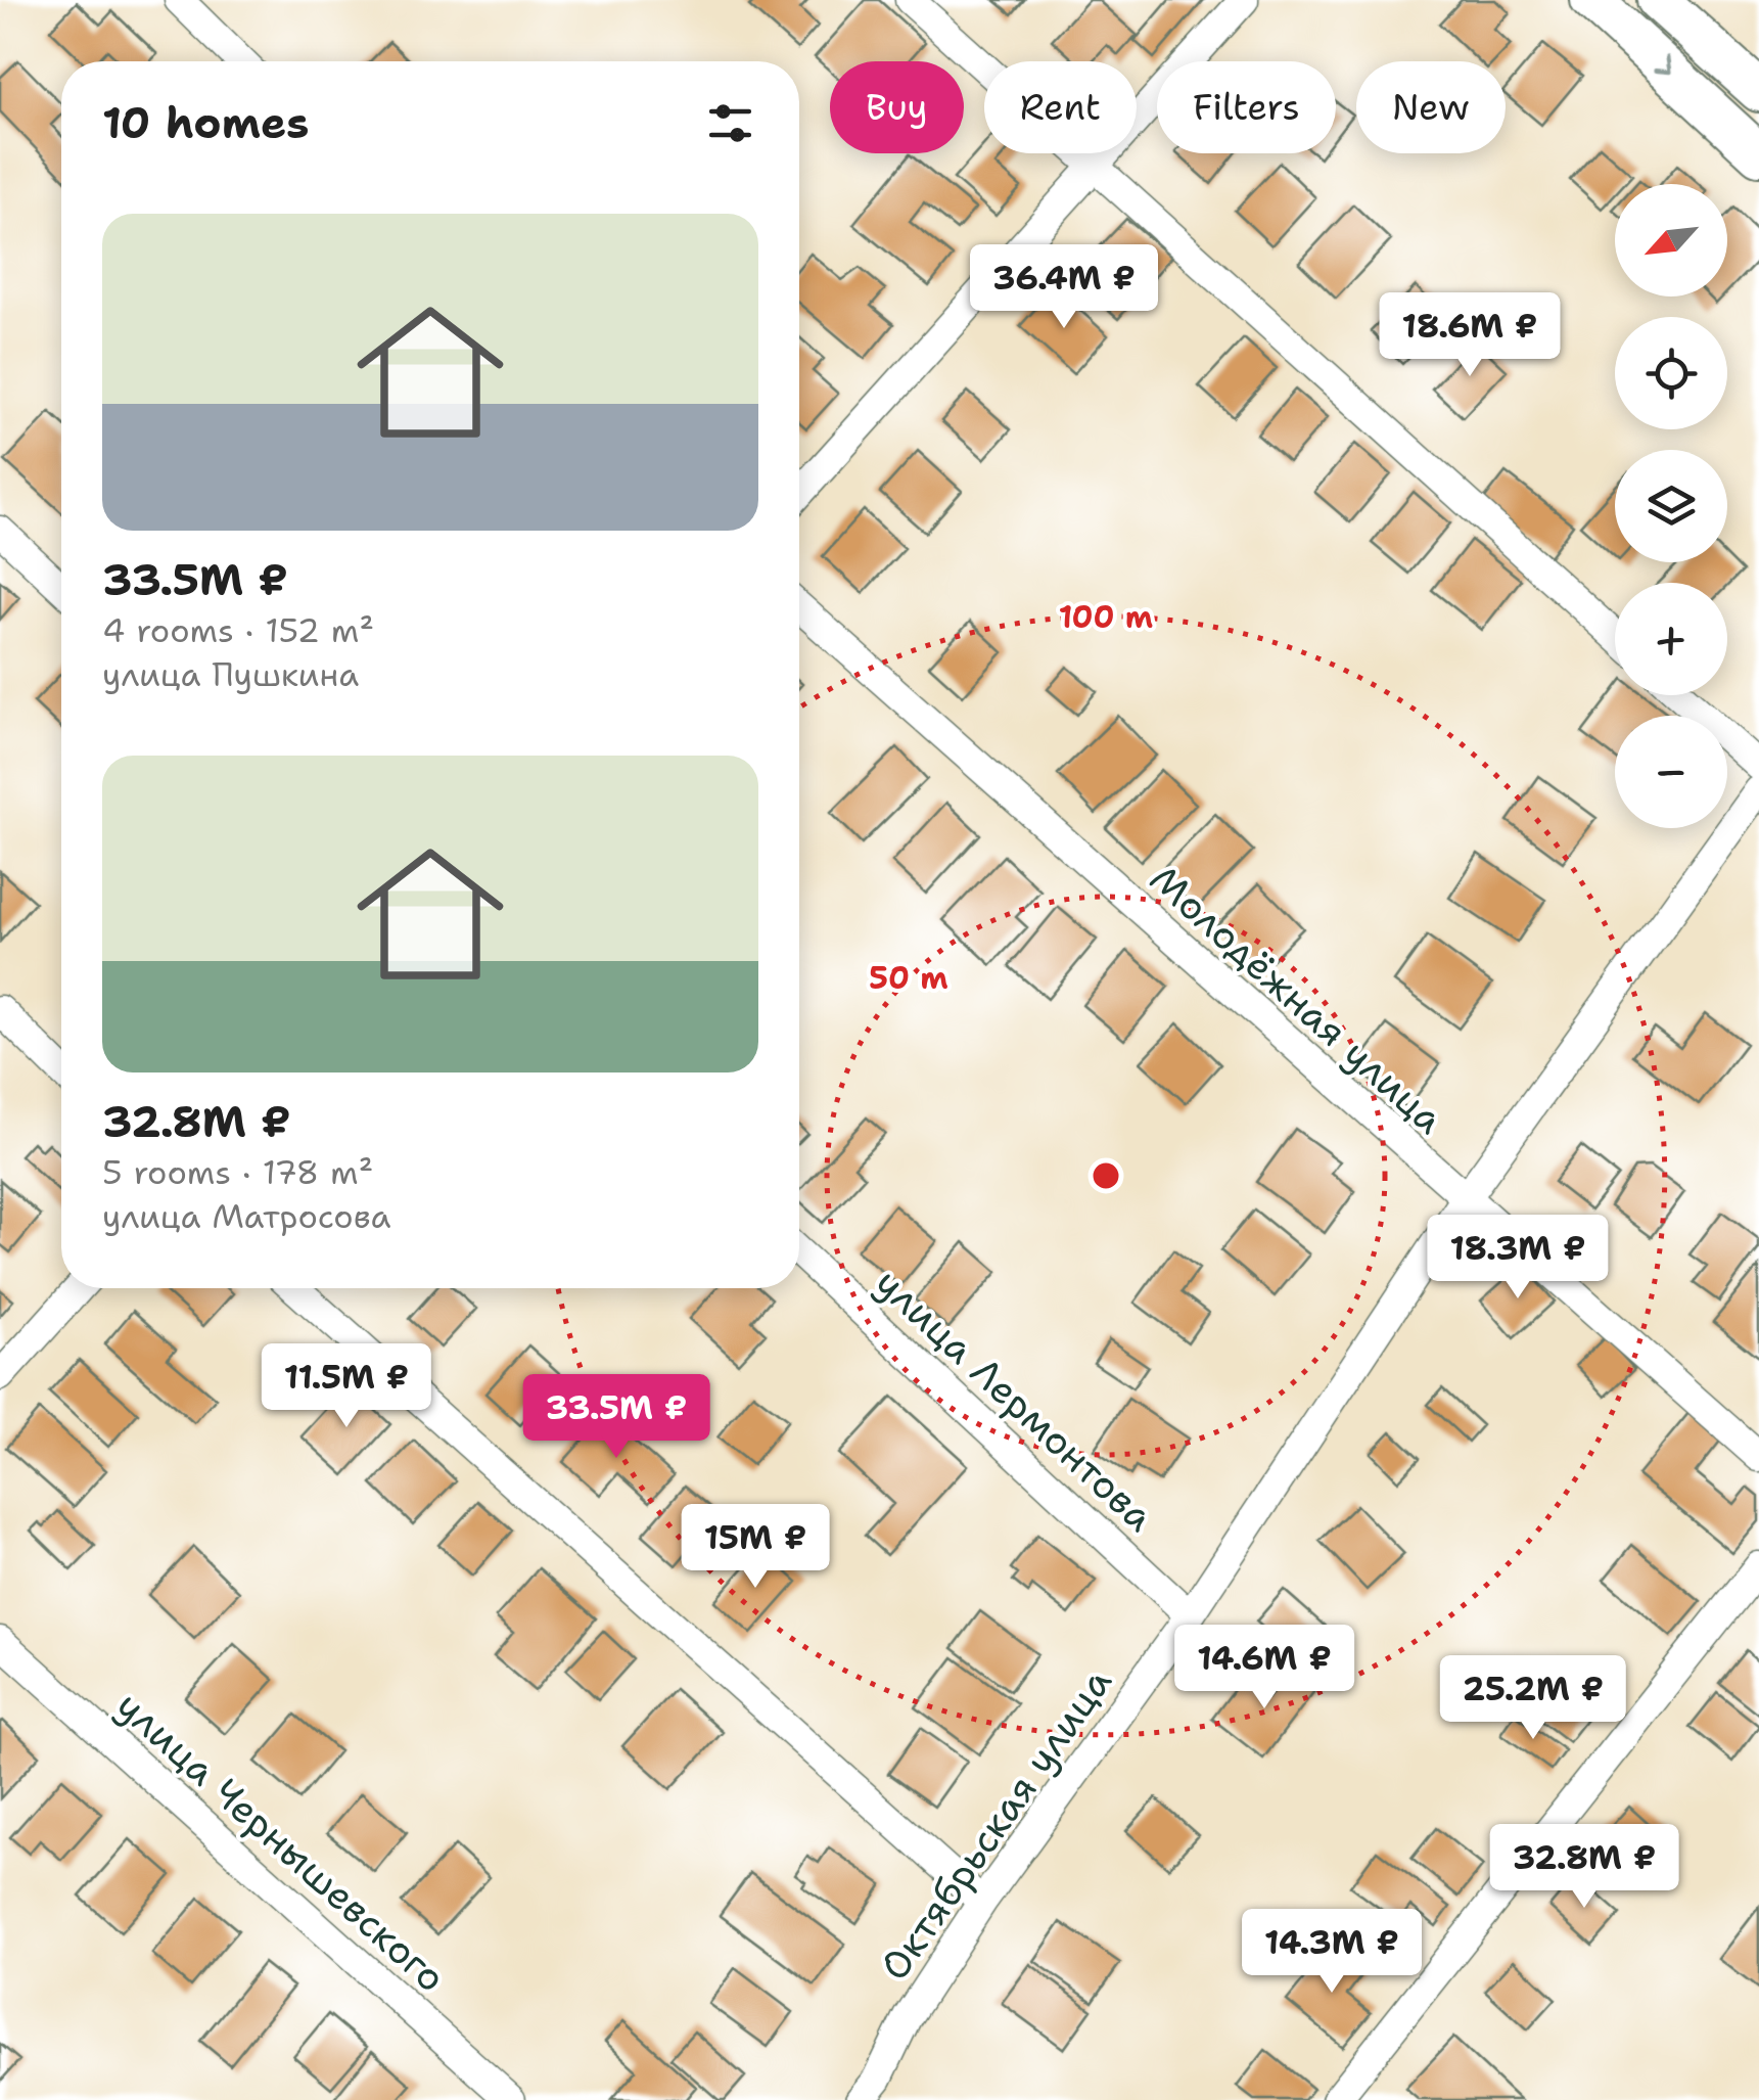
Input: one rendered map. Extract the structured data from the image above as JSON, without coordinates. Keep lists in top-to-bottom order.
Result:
{
  "streets": {
    "street": [
      "Молодёжная улица",
      "улица Лермонтова",
      "Октябрьская улица",
      "улица Чернышевского"
    ]
  },
  "crossings": [
    ["Молодёжная улица", "Октябрьская улица"],
    ["улица Лермонтова", "Октябрьская улица"]
  ],
  "north": "bottom left",
  "page": {
    "chip": [
      "Buy",
      "Rent",
      "Filters",
      "New"
    ],
    "heading": "10 homes",
    "map_buttons": ["+", "−"],
    "list": [
      {
        "name": "33.5M ₽",
        "note": "4 rooms · 152 m² · улица Пушкина"
      },
      {
        "name": "32.8M ₽",
        "note": "5 rooms · 178 m² · улица Матросова"
      }
    ],
    "price": [
      "36.4M ₽",
      "18.6M ₽",
      "18.3M ₽",
      "11.5M ₽",
      "33.5M ₽",
      "15M ₽",
      "14.6M ₽",
      "25.2M ₽",
      "32.8M ₽",
      "14.3M ₽"
    ]
  },
  "rings": ["100 m", "50 m"]
}
